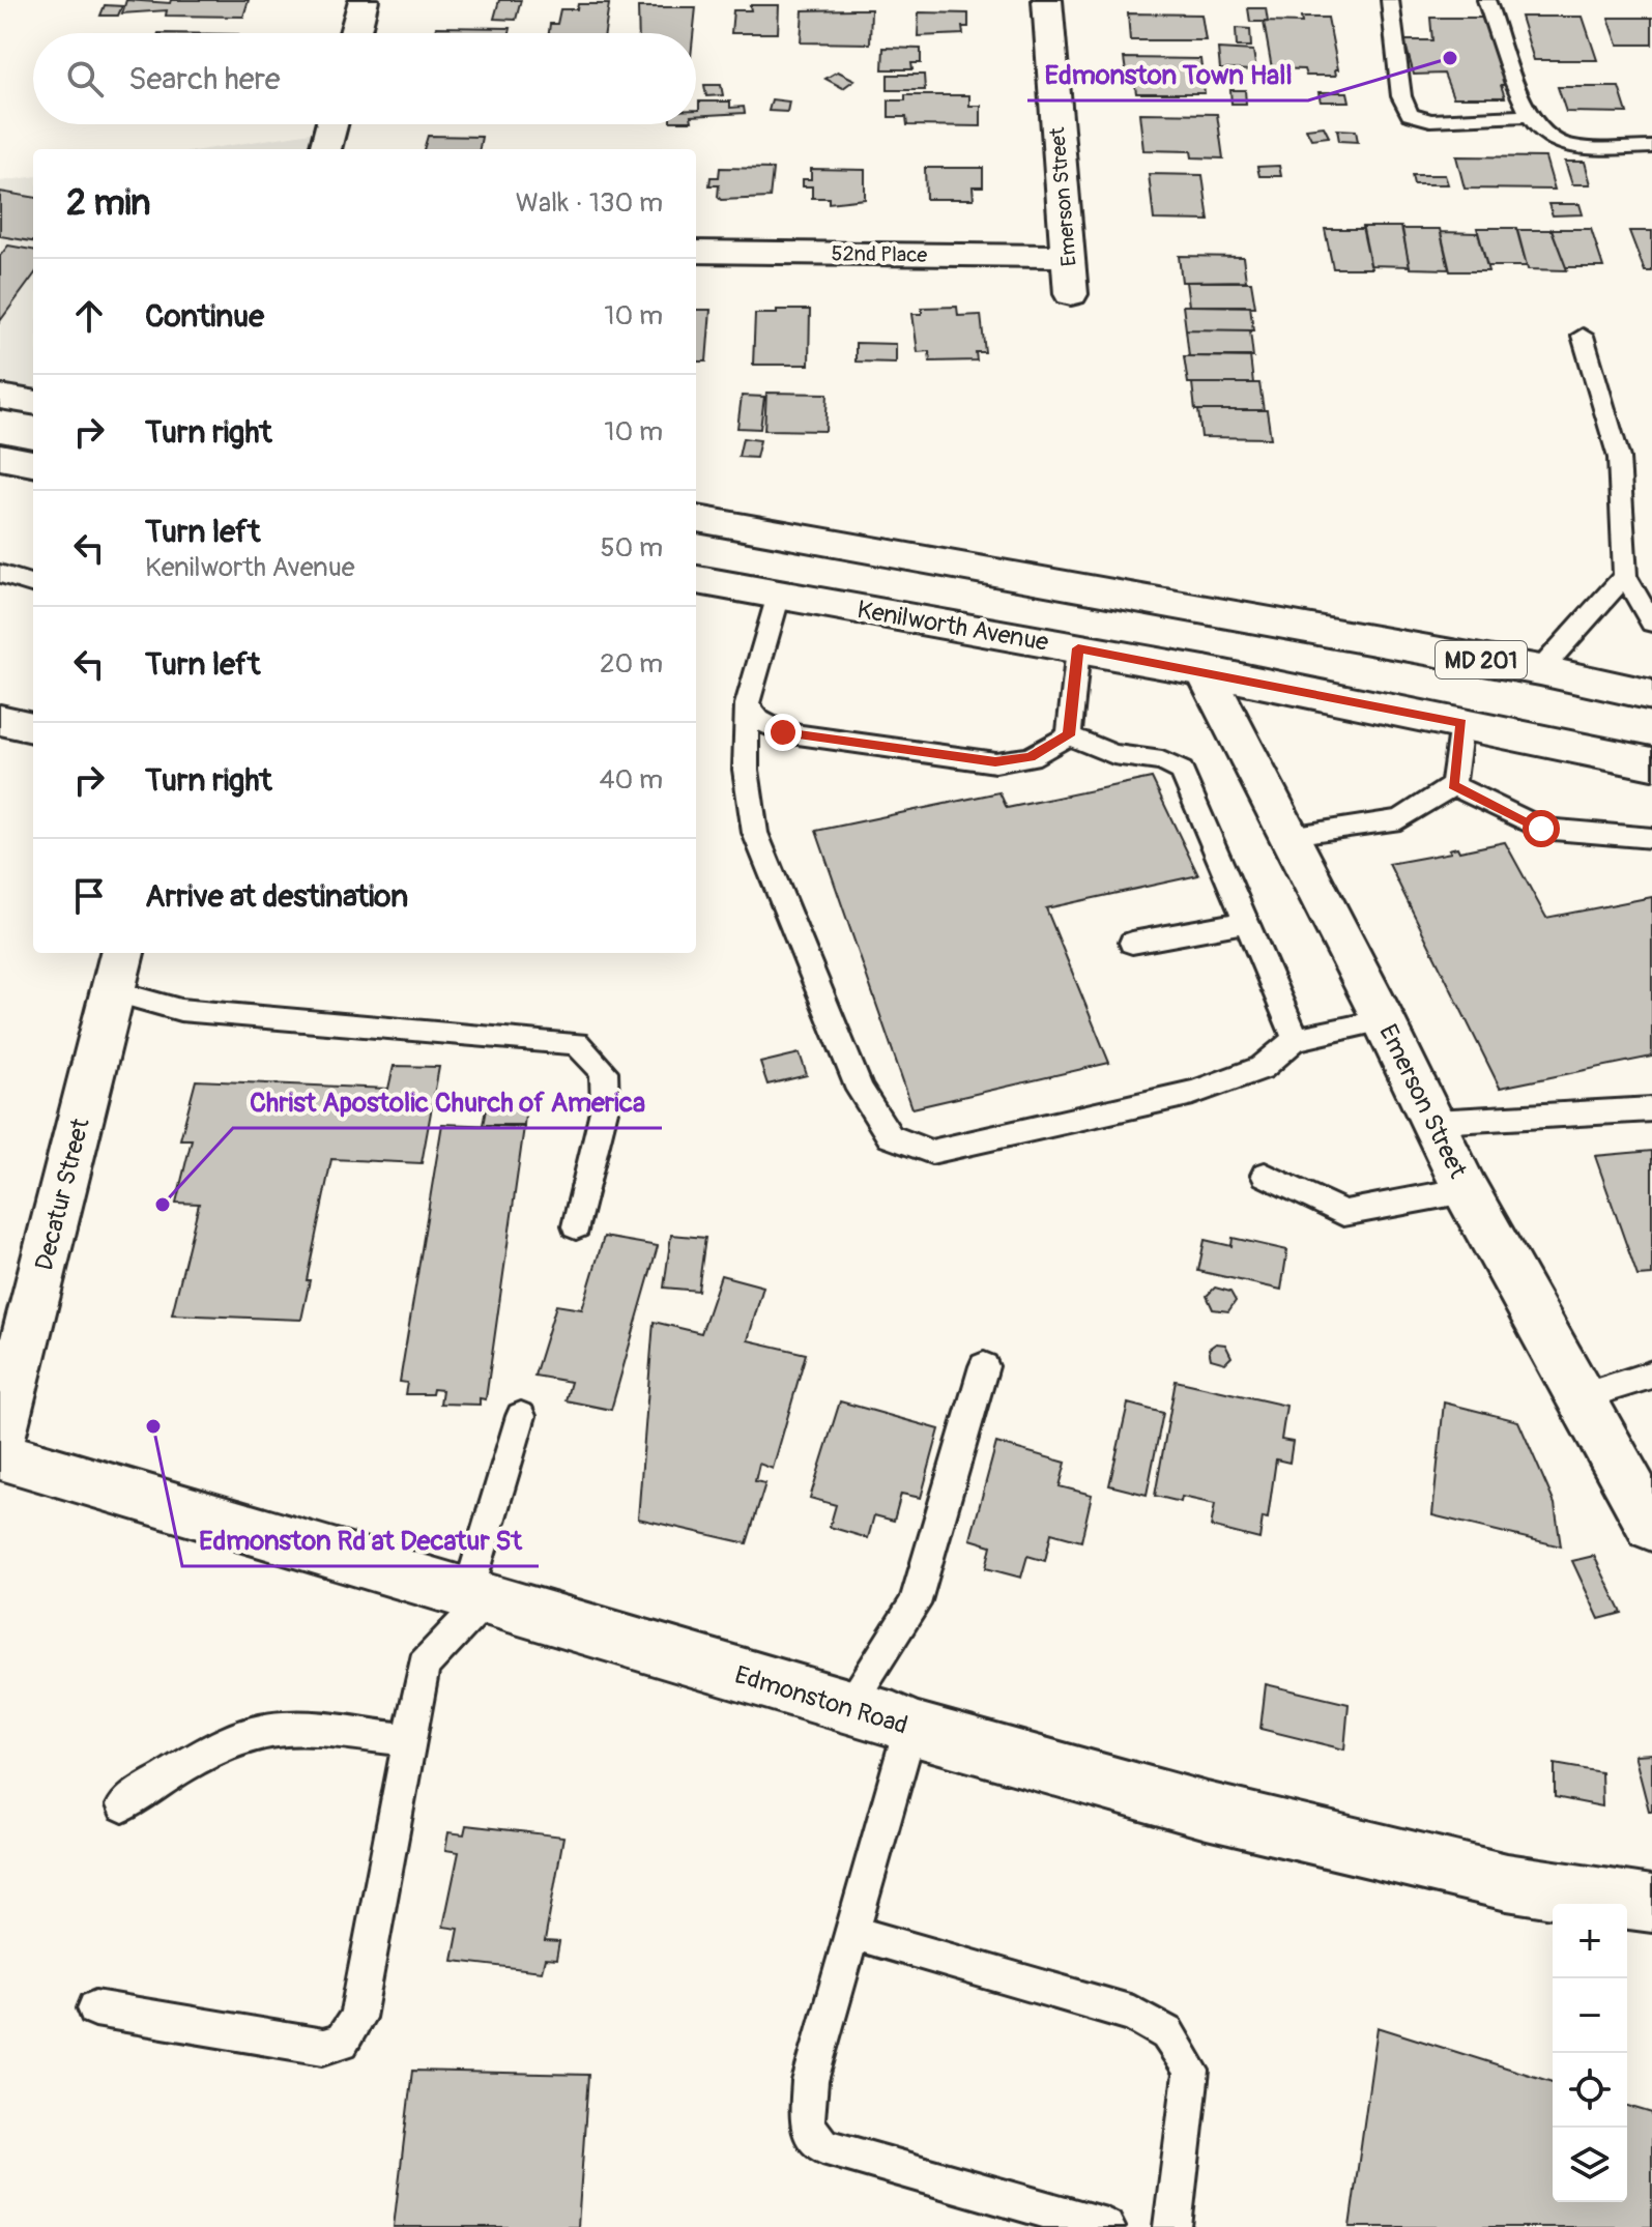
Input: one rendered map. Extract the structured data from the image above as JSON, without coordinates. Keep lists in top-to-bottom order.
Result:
{
  "streets": {
    "street": [
      "Emerson Street",
      "52nd Place",
      "Kenilworth Avenue",
      "MD 201",
      "Decatur Street",
      "Edmonston Road"
    ]
  },
  "crossings": [
    ["Emerson Street", "52nd Place"],
    ["Emerson Street", "Kenilworth Avenue"]
  ],
  "places": ["Edmonston Town Hall", "Christ Apostolic Church of America", "Edmonston Rd at Decatur St"],
  "page": {
    "search": "Search here",
    "heading": ["2 min", "Walk · 130 m"],
    "list": [
      ["Continue", "10 m"],
      ["Turn right", "10 m"],
      ["Turn left", "Kenilworth Avenue", "50 m"],
      ["Turn left", "20 m"],
      ["Turn right", "40 m"],
      "Arrive at destination"
    ],
    "map_buttons": ["+", "−"]
  }
}
